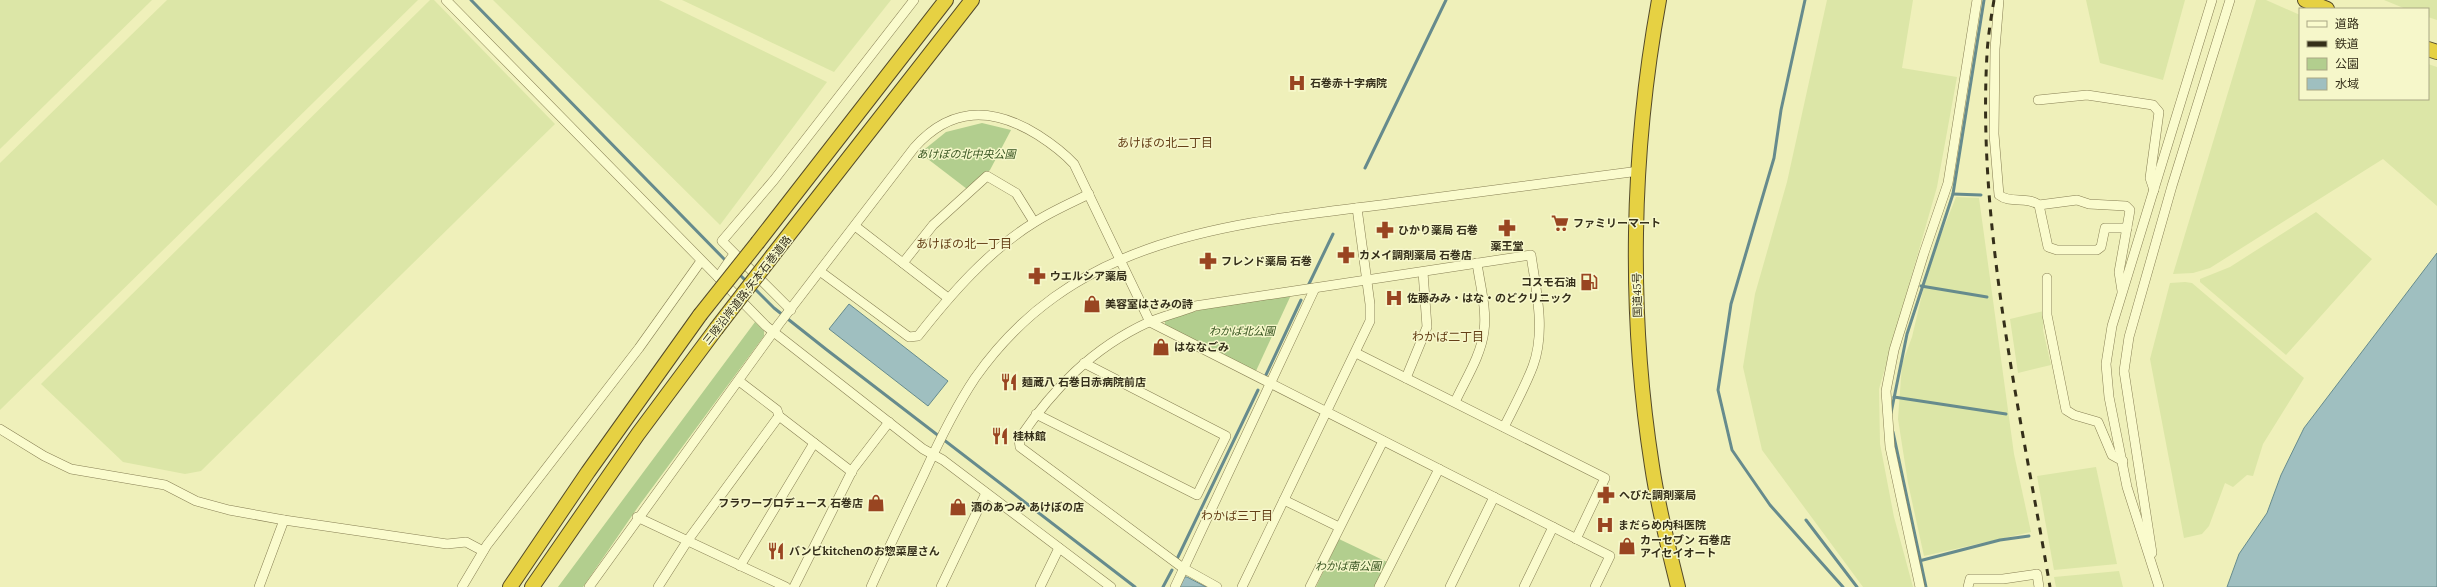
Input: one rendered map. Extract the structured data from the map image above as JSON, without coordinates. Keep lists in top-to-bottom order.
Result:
{
  "streets": {
    "highway": ["三陸沿岸道路;矢本石巻道路", "国道45号"]
  },
  "districts": [
    "あけぼの北二丁目",
    "あけぼの北一丁目",
    "わかば二丁目",
    "わかば三丁目"
  ],
  "parks": ["あけぼの北中央公園", "わかば北公園", "わかば南公園"],
  "places": {
    "hospital": ["石巻赤十字病院", "佐藤みみ・はな・のどクリニック", "まだらめ内科医院"],
    "supermarket": ["ファミリーマート"],
    "pharmacy": [
      "薬王堂",
      "ひかり薬局 石巻",
      "カメイ調剤薬局 石巻店",
      "フレンド薬局 石巻",
      "ウエルシア薬局",
      "へびた調剤薬局"
    ],
    "fuel station": ["コスモ石油"],
    "shop": [
      "美容室はさみの詩",
      "はななごみ",
      "フラワープロデュース 石巻店",
      "酒のあつみ あけぼの店",
      "カーセブン 石巻店 アイセイオート"
    ],
    "restaurant": ["麺蔵八 石巻日赤病院前店", "桂林館", "バンビkitchenのお惣菜屋さん"]
  },
  "legend": [
    "道路",
    "鉄道",
    "公園",
    "水域"
  ]
}
